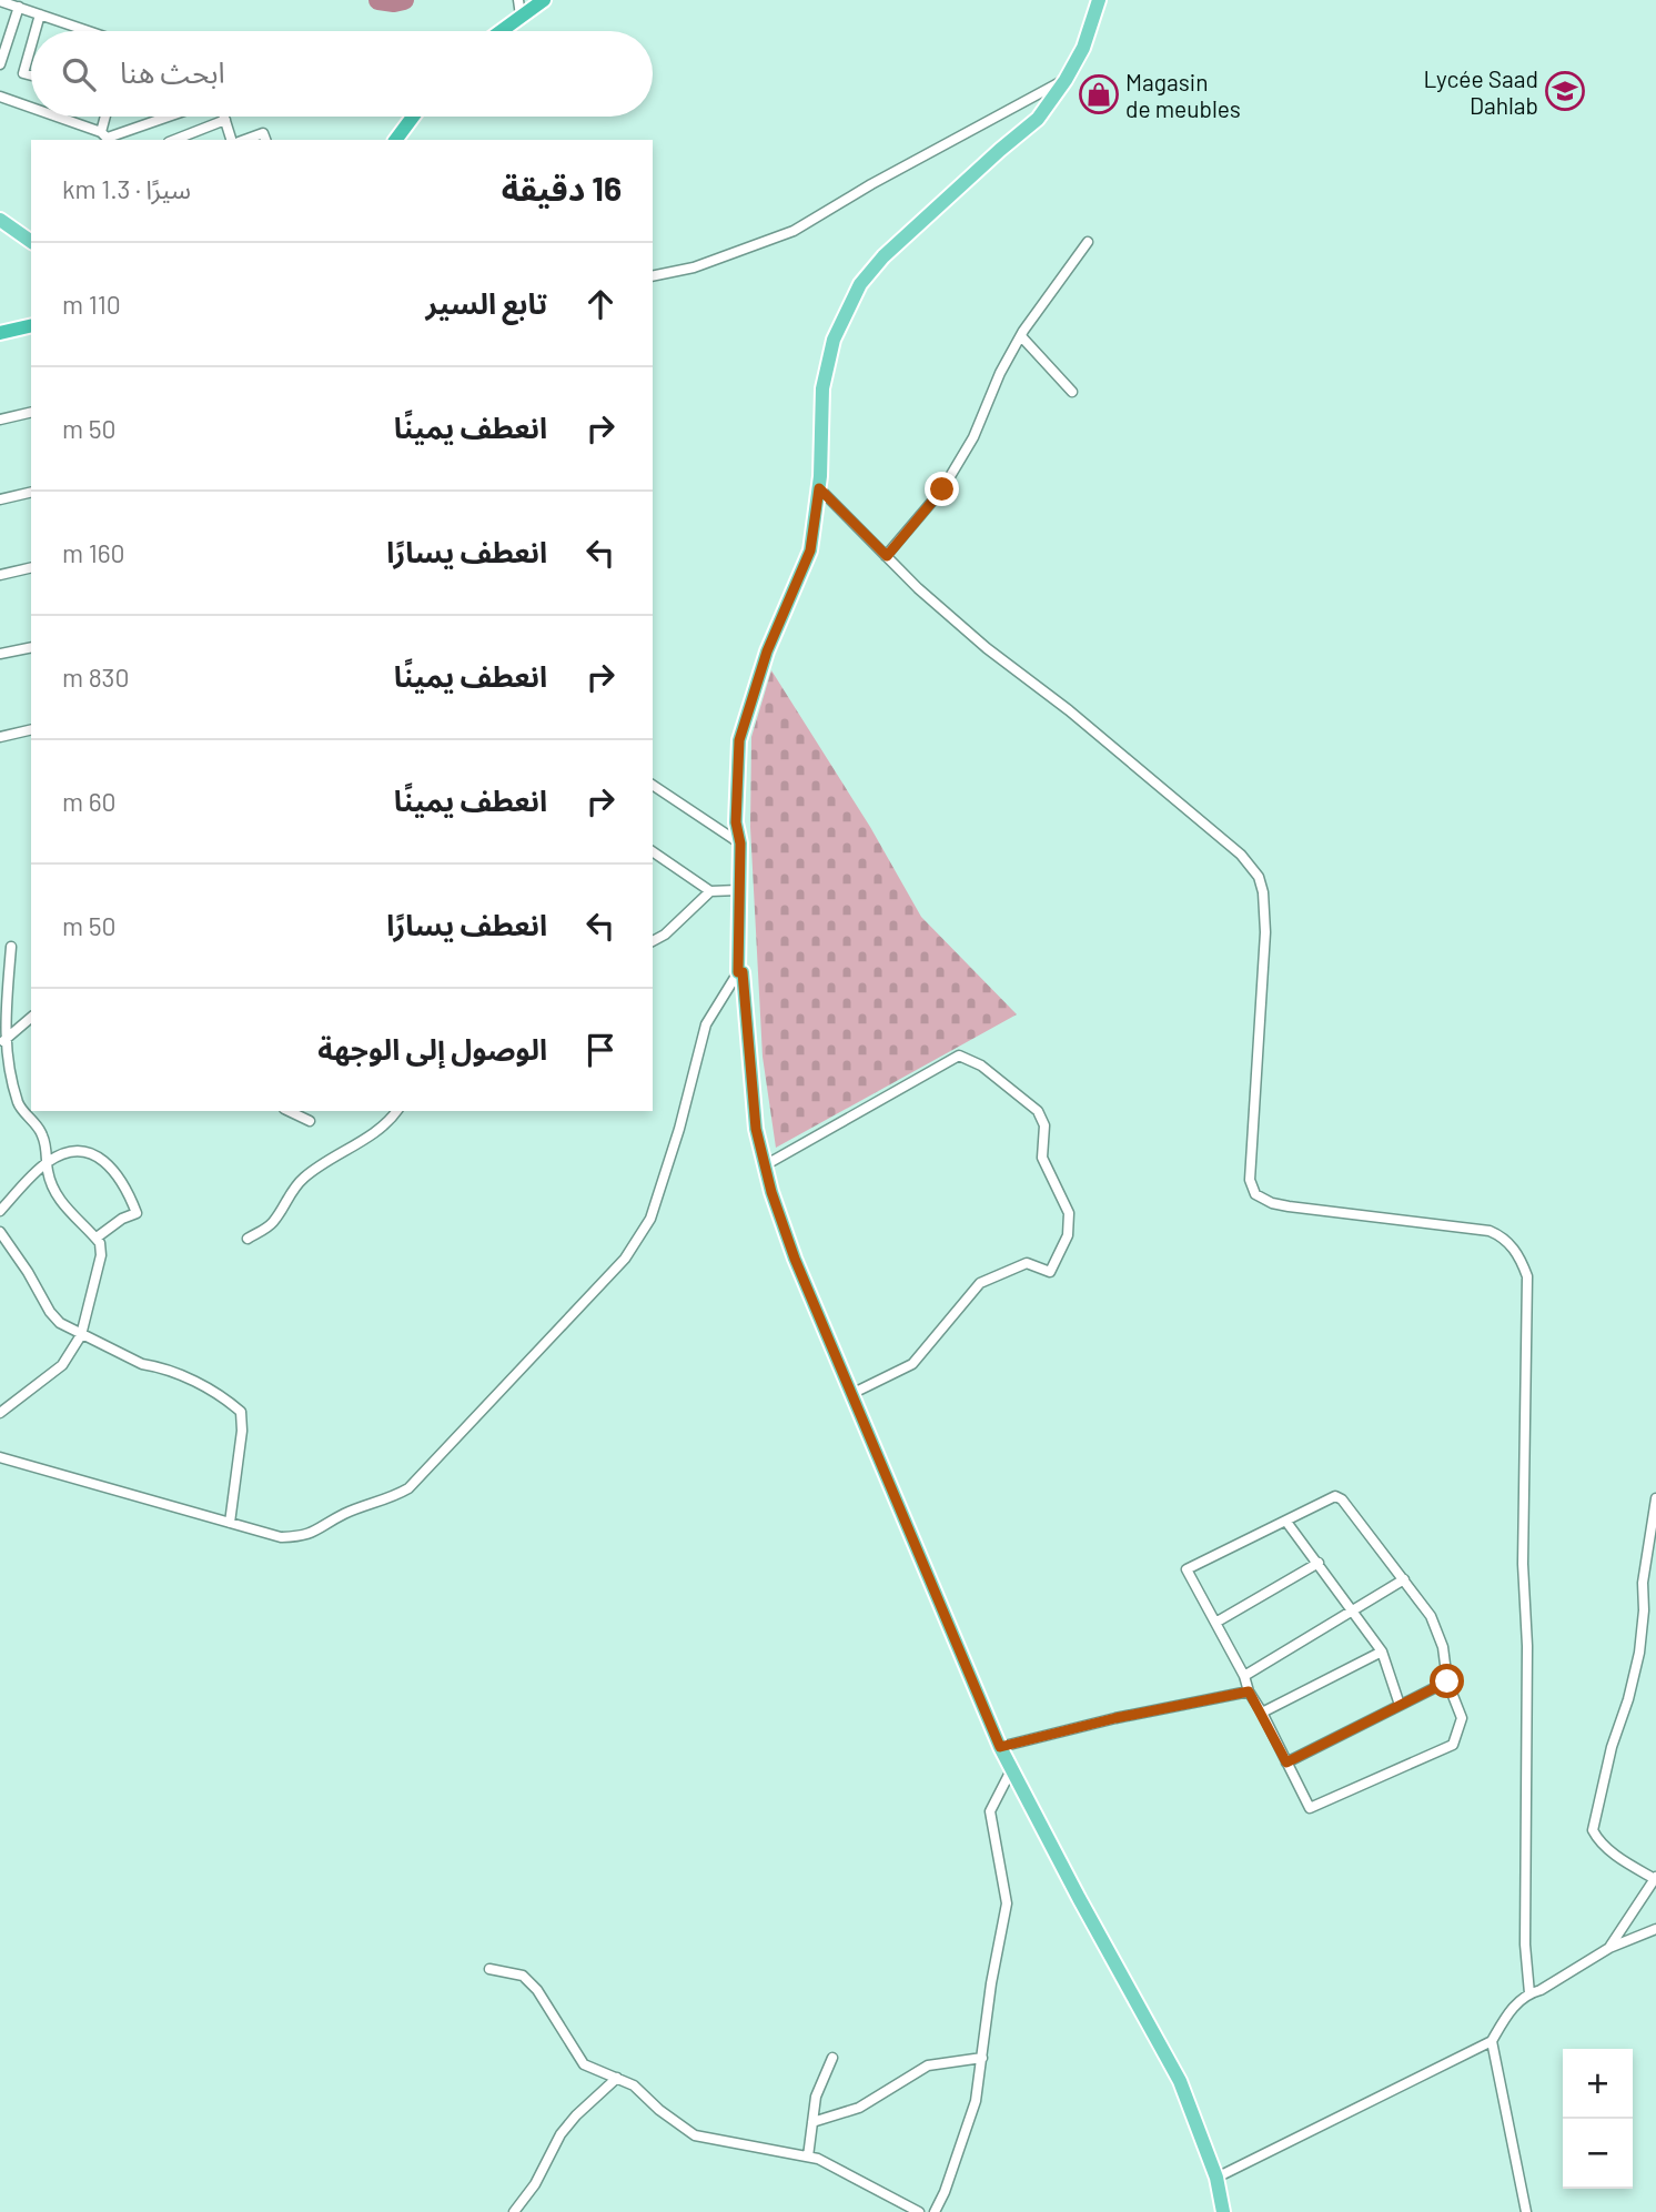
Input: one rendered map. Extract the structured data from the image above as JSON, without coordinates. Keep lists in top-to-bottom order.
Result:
{
  "places": {
    "school or university": ["Lycée Saad Dahlab"],
    "shop": ["Magasin de meubles"]
  },
  "page": {
    "search": "ابحث هنا",
    "heading": ["16 دقيقة", "سيرًا · 1.3 km"],
    "list": [
      ["تابع السير", "110 m"],
      ["انعطف يمينًا", "50 m"],
      ["انعطف يسارًا", "160 m"],
      ["انعطف يمينًا", "830 m"],
      ["انعطف يمينًا", "60 m"],
      ["انعطف يسارًا", "50 m"],
      "الوصول إلى الوجهة"
    ],
    "map_buttons": ["+", "−"]
  }
}
